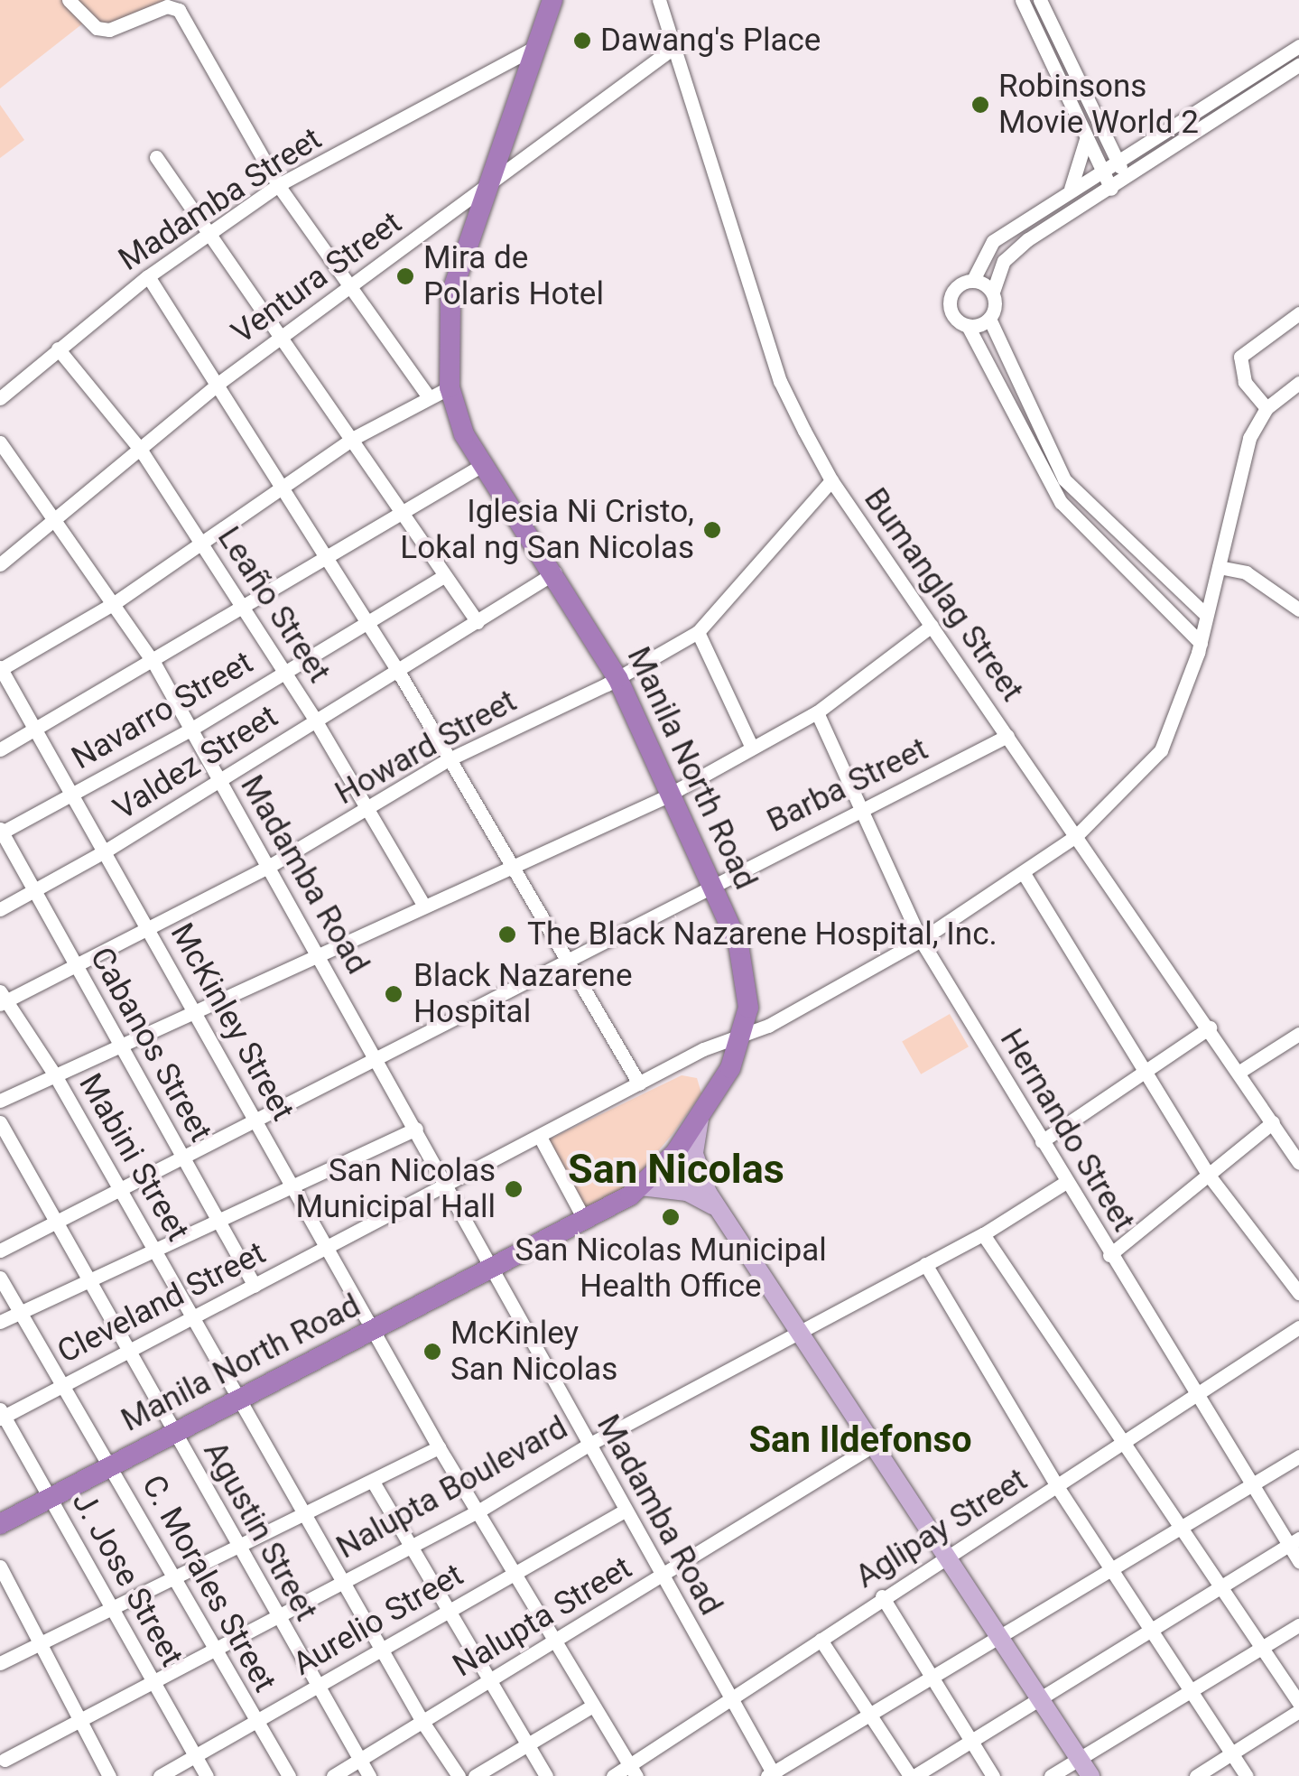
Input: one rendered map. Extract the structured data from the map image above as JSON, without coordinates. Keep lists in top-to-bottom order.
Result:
{
  "streets": {
    "highway": ["Manila North Road"],
    "street": [
      "Madamba Street",
      "Ventura Street",
      "Bumanglag Street",
      "Leaño Street",
      "Navarro Street",
      "Howard Street",
      "Valdez Street",
      "Barba Street",
      "Madamba Road",
      "McKinley Street",
      "Cabanos Street",
      "Hernando Street",
      "Mabini Street",
      "Cleveland Street",
      "Nalupta Boulevard",
      "Aglipay Street",
      "Agustin Street",
      "J. Jose Street",
      "C. Morales Street",
      "Nalupta Street",
      "Aurelio Street"
    ]
  },
  "crossings": [
    ["Madamba Street", "Leaño Street"],
    ["Madamba Street", "Manila North Road"],
    ["Ventura Street", "Bumanglag Street"],
    ["Ventura Street", "Leaño Street"],
    ["Ventura Street", "Manila North Road"],
    ["Ventura Street", "Madamba Road"],
    ["Bumanglag Street", "Howard Street"],
    ["Bumanglag Street", "Barba Street"],
    ["Leaño Street", "Navarro Street"],
    ["Leaño Street", "Howard Street"],
    ["Leaño Street", "Valdez Street"],
    ["Navarro Street", "Madamba Road"],
    ["Navarro Street", "McKinley Street"],
    ["Navarro Street", "Cabanos Street"],
    ["Howard Street", "Manila North Road"],
    ["Howard Street", "Madamba Road"],
    ["Howard Street", "McKinley Street"],
    ["Howard Street", "Cabanos Street"],
    ["Howard Street", "Mabini Street"],
    ["Valdez Street", "Manila North Road"],
    ["Valdez Street", "Madamba Road"],
    ["Valdez Street", "McKinley Street"],
    ["Valdez Street", "Cabanos Street"],
    ["Manila North Road", "Barba Street"],
    ["Manila North Road", "Madamba Road"],
    ["Manila North Road", "McKinley Street"],
    ["Manila North Road", "Mabini Street"],
    ["Manila North Road", "Cleveland Street"],
    ["Manila North Road", "Agustin Street"],
    ["Manila North Road", "J. Jose Street"],
    ["Manila North Road", "C. Morales Street"],
    ["Barba Street", "Madamba Road"],
    ["Barba Street", "McKinley Street"],
    ["Barba Street", "Cabanos Street"],
    ["Barba Street", "Hernando Street"],
    ["Barba Street", "Mabini Street"],
    ["Barba Street", "Agustin Street"],
    ["Madamba Road", "Cleveland Street"],
    ["Madamba Road", "Nalupta Boulevard"],
    ["Madamba Road", "Aglipay Street"],
    ["Madamba Road", "Nalupta Street"],
    ["Madamba Road", "Aurelio Street"],
    ["McKinley Street", "Cleveland Street"],
    ["McKinley Street", "Nalupta Boulevard"],
    ["McKinley Street", "Aglipay Street"],
    ["McKinley Street", "Nalupta Street"],
    ["McKinley Street", "Aurelio Street"],
    ["Cabanos Street", "Cleveland Street"],
    ["Hernando Street", "Nalupta Boulevard"],
    ["Hernando Street", "Aglipay Street"],
    ["Mabini Street", "Cleveland Street"],
    ["Mabini Street", "Nalupta Boulevard"],
    ["Mabini Street", "Nalupta Street"],
    ["Mabini Street", "Aurelio Street"],
    ["Cleveland Street", "Agustin Street"],
    ["Cleveland Street", "J. Jose Street"],
    ["Cleveland Street", "C. Morales Street"],
    ["Nalupta Boulevard", "Agustin Street"],
    ["Nalupta Boulevard", "J. Jose Street"],
    ["Nalupta Boulevard", "C. Morales Street"],
    ["Agustin Street", "Nalupta Street"],
    ["Agustin Street", "Aurelio Street"],
    ["J. Jose Street", "Aurelio Street"],
    ["C. Morales Street", "Aurelio Street"]
  ],
  "districts": ["San Nicolas", "San Ildefonso"],
  "places": [
    "Dawang's Place",
    "Robinsons Movie World 2",
    "Mira de Polaris Hotel",
    "Iglesia Ni Cristo, Lokal ng San Nicolas",
    "The Black Nazarene Hospital, Inc.",
    "Black Nazarene Hospital",
    "San Nicolas Municipal Hall",
    "San Nicolas Municipal Health Office",
    "McKinley San Nicolas"
  ]
}
